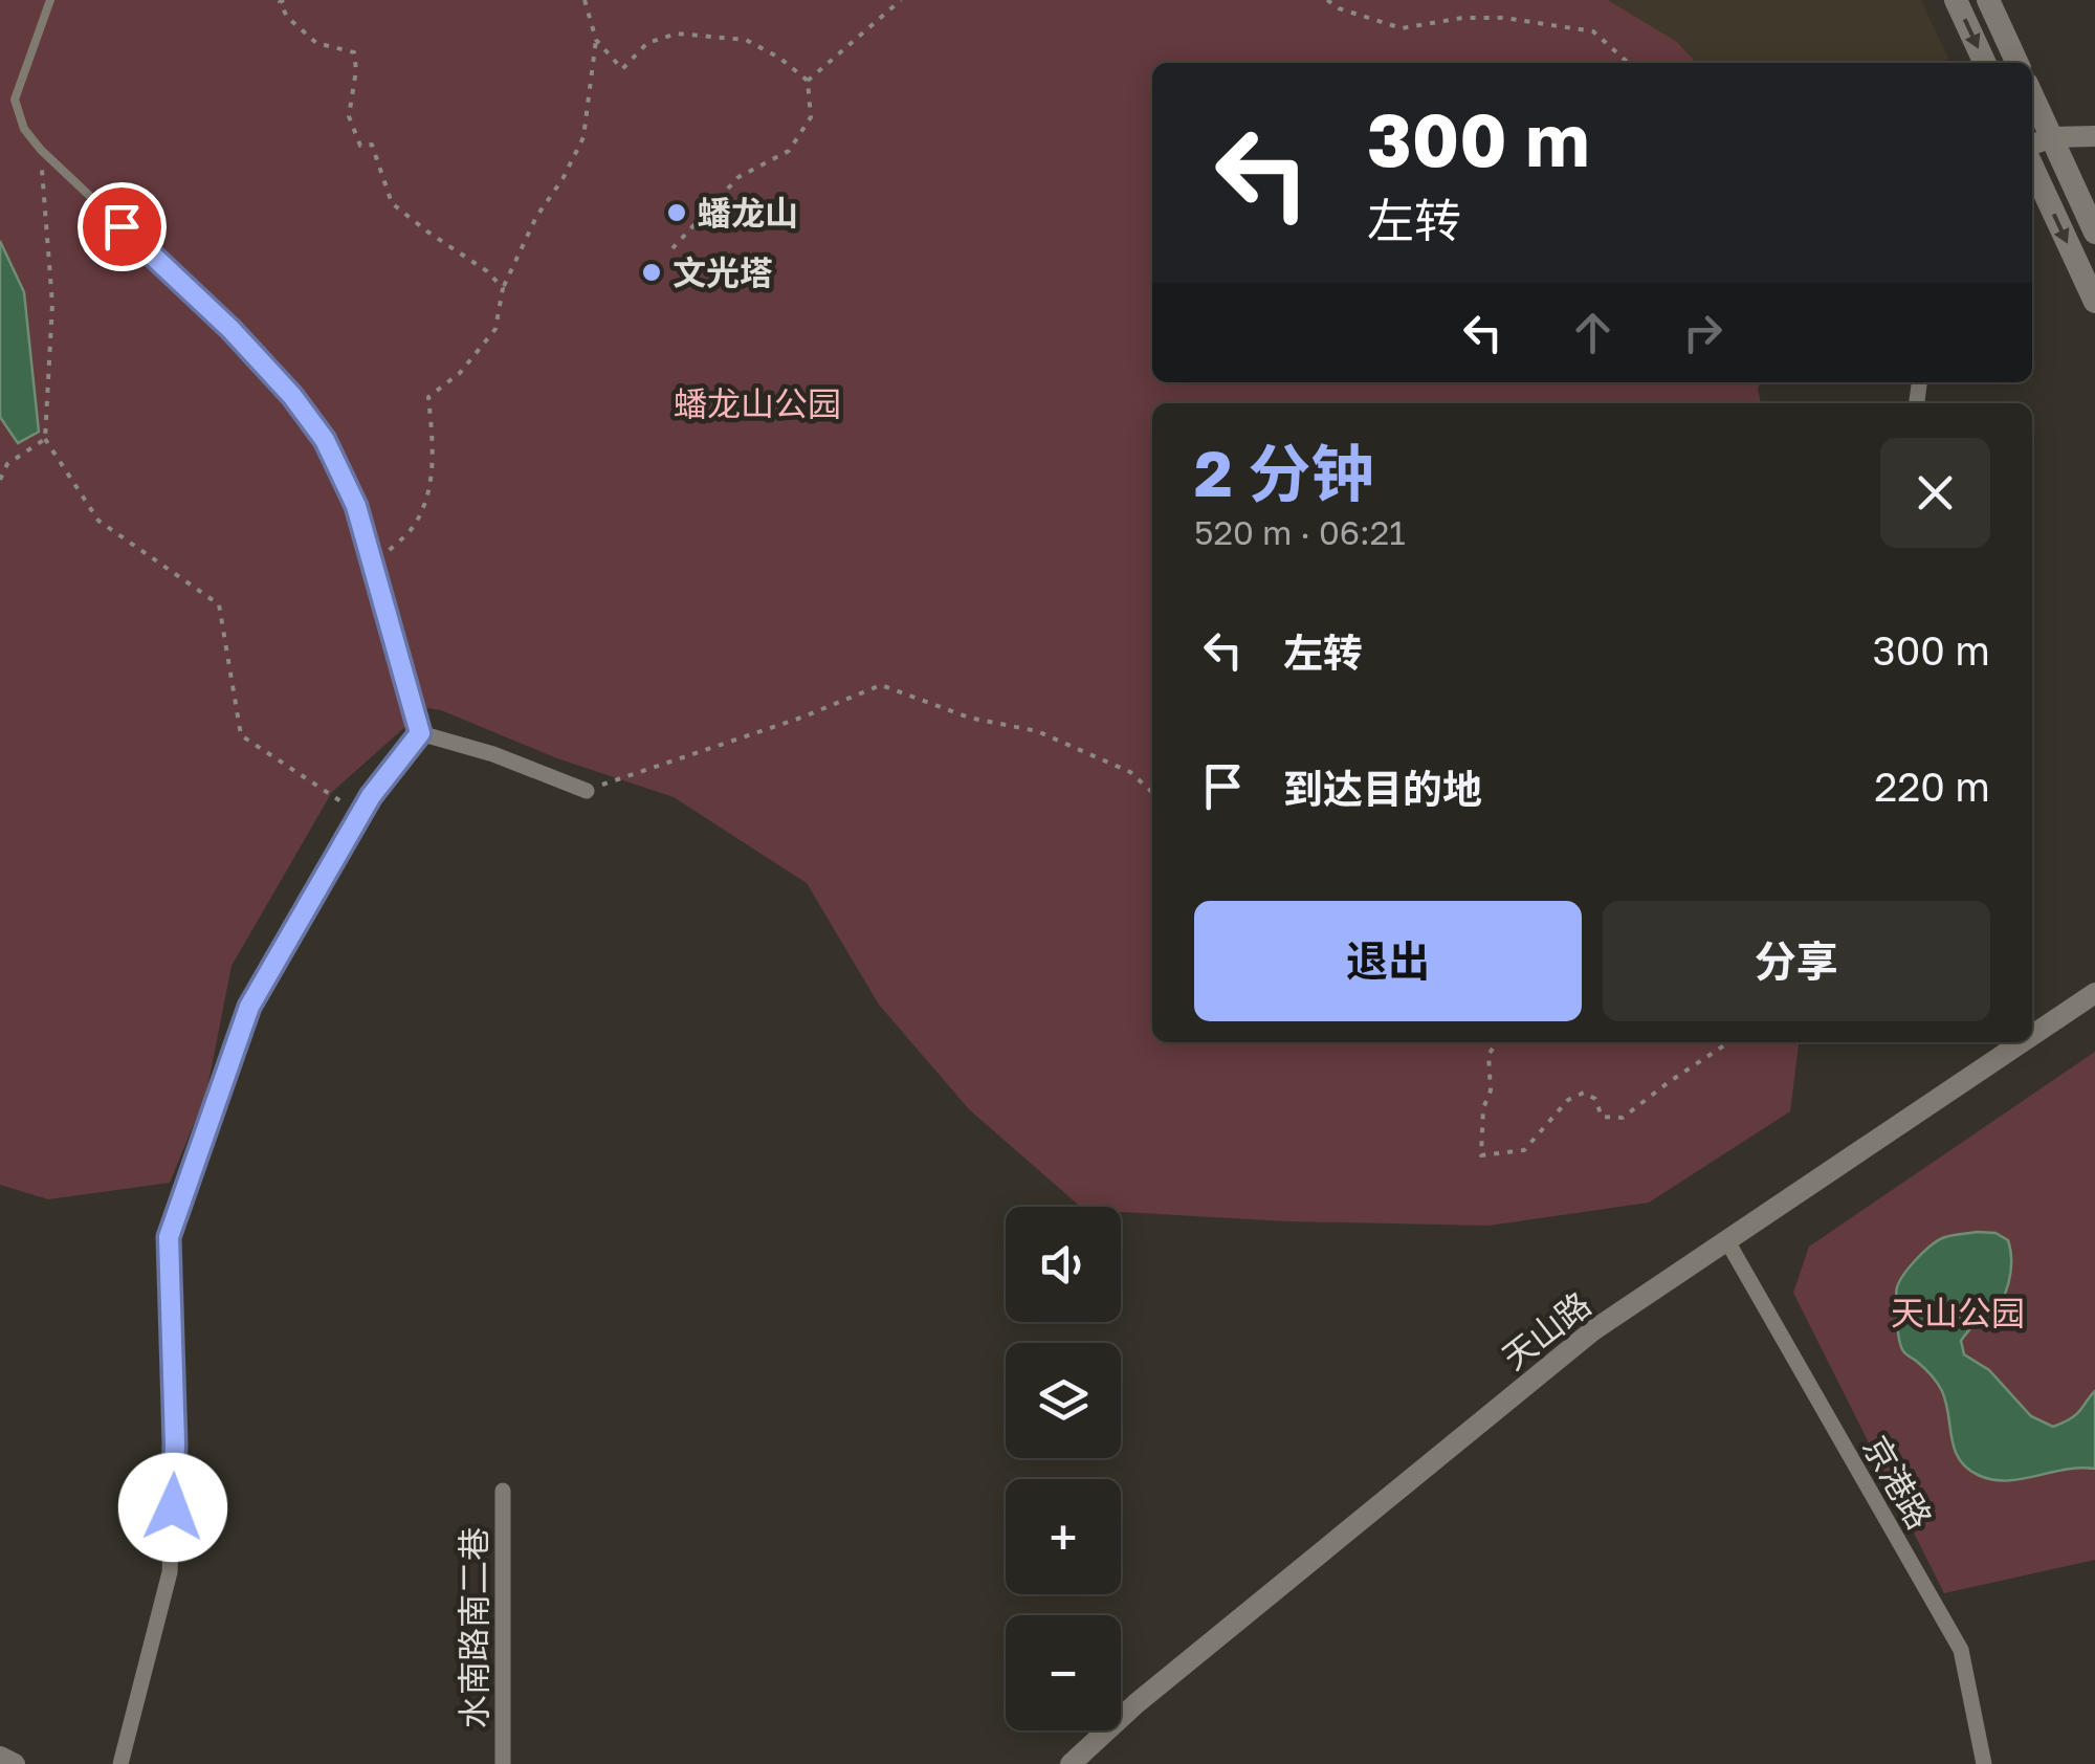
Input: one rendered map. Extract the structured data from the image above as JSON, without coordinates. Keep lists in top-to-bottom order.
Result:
{
  "streets": {
    "street": ["天山路", "京港路", "水南路南二巷"]
  },
  "crossings": [
    ["天山路", "京港路"]
  ],
  "parks": ["蟠龙山公园", "天山公园"],
  "places": ["蟠龙山", "文光塔"],
  "page": {
    "turn": ["300 m", "左转"],
    "heading": ["2 分钟", "520 m · 06:21"],
    "list": [
      {
        "name": "左转",
        "value": "300 m"
      },
      {
        "name": "到达目的地",
        "value": "220 m"
      }
    ],
    "buttons": ["退出", "分享"],
    "map_buttons": ["+", "−"]
  }
}
